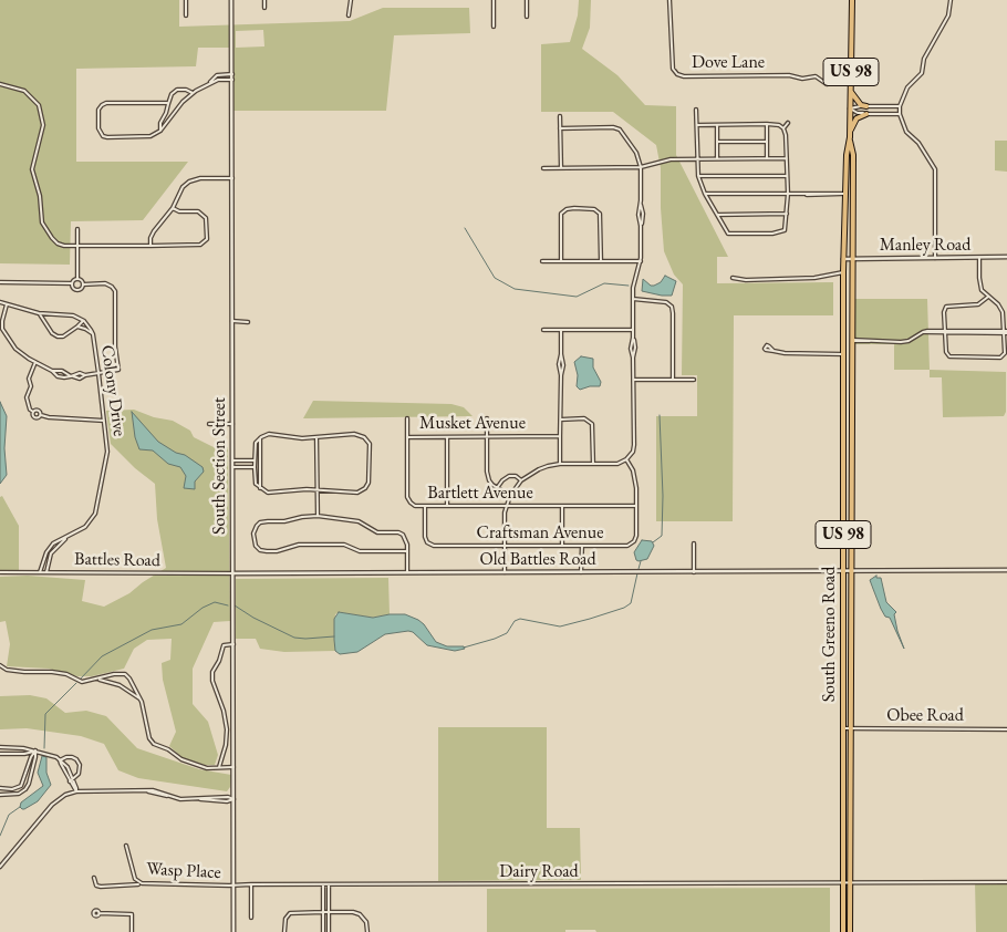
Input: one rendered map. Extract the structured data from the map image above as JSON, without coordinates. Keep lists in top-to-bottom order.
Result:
{
  "streets": {
    "main road": ["US 98", "South Greeno Road"],
    "street": [
      "Dove Lane",
      "Manley Road",
      "Colony Drive",
      "Musket Avenue",
      "South Section Street",
      "Bartlett Avenue",
      "Craftsman Avenue",
      "Battles Road",
      "Old Battles Road",
      "Obee Road",
      "Wasp Place",
      "Dairy Road"
    ]
  },
  "crossings": [
    ["Dove Lane", "South Greeno Road"],
    ["Manley Road", "South Greeno Road"],
    ["Colony Drive", "Battles Road"],
    ["Musket Avenue", "Bartlett Avenue"],
    ["South Section Street", "Battles Road"],
    ["South Section Street", "Old Battles Road"],
    ["South Section Street", "Wasp Place"],
    ["South Section Street", "Dairy Road"],
    ["Bartlett Avenue", "Craftsman Avenue"],
    ["Battles Road", "Old Battles Road"],
    ["Old Battles Road", "South Greeno Road"],
    ["South Greeno Road", "Obee Road"],
    ["South Greeno Road", "Dairy Road"],
    ["Wasp Place", "Dairy Road"]
  ]
}
